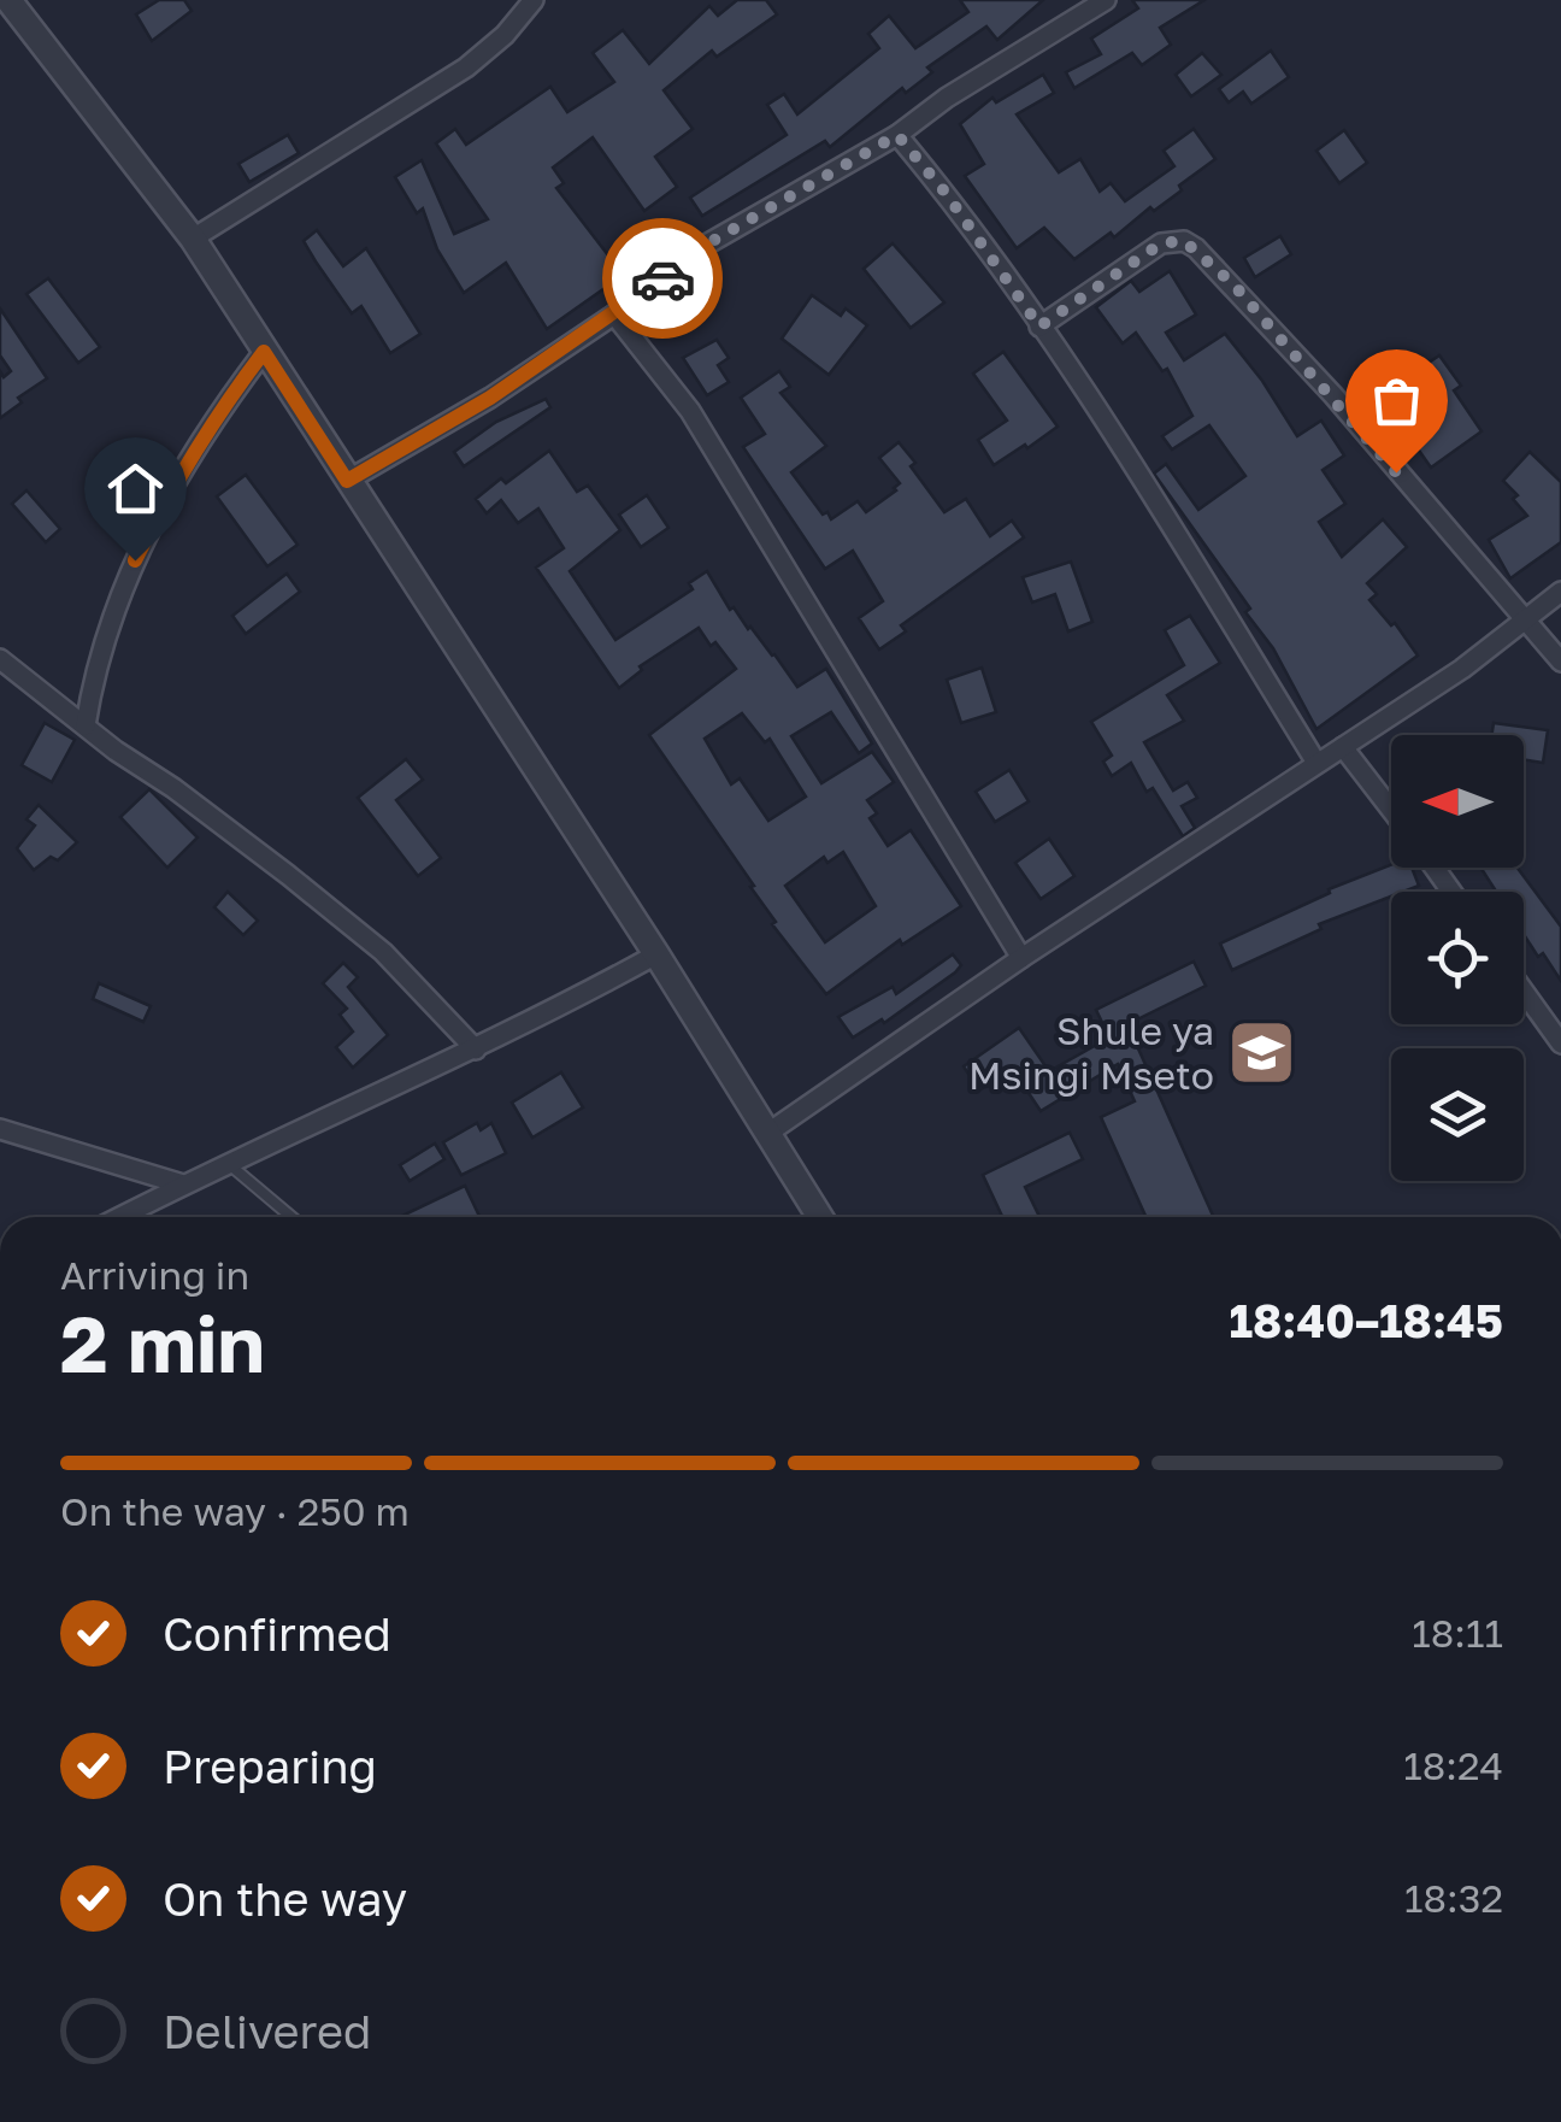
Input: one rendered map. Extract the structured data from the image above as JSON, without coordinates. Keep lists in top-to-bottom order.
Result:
{
  "places": {
    "school or university": ["Shule ya Msingi Mseto"]
  },
  "north": "left",
  "page": {
    "heading": ["2 min", "Arriving in", "18:40–18:45"],
    "bar": "On the way · 250 m",
    "list": [
      ["Confirmed", "18:11"],
      ["Preparing", "18:24"],
      ["On the way", "18:32"],
      "Delivered"
    ]
  }
}
